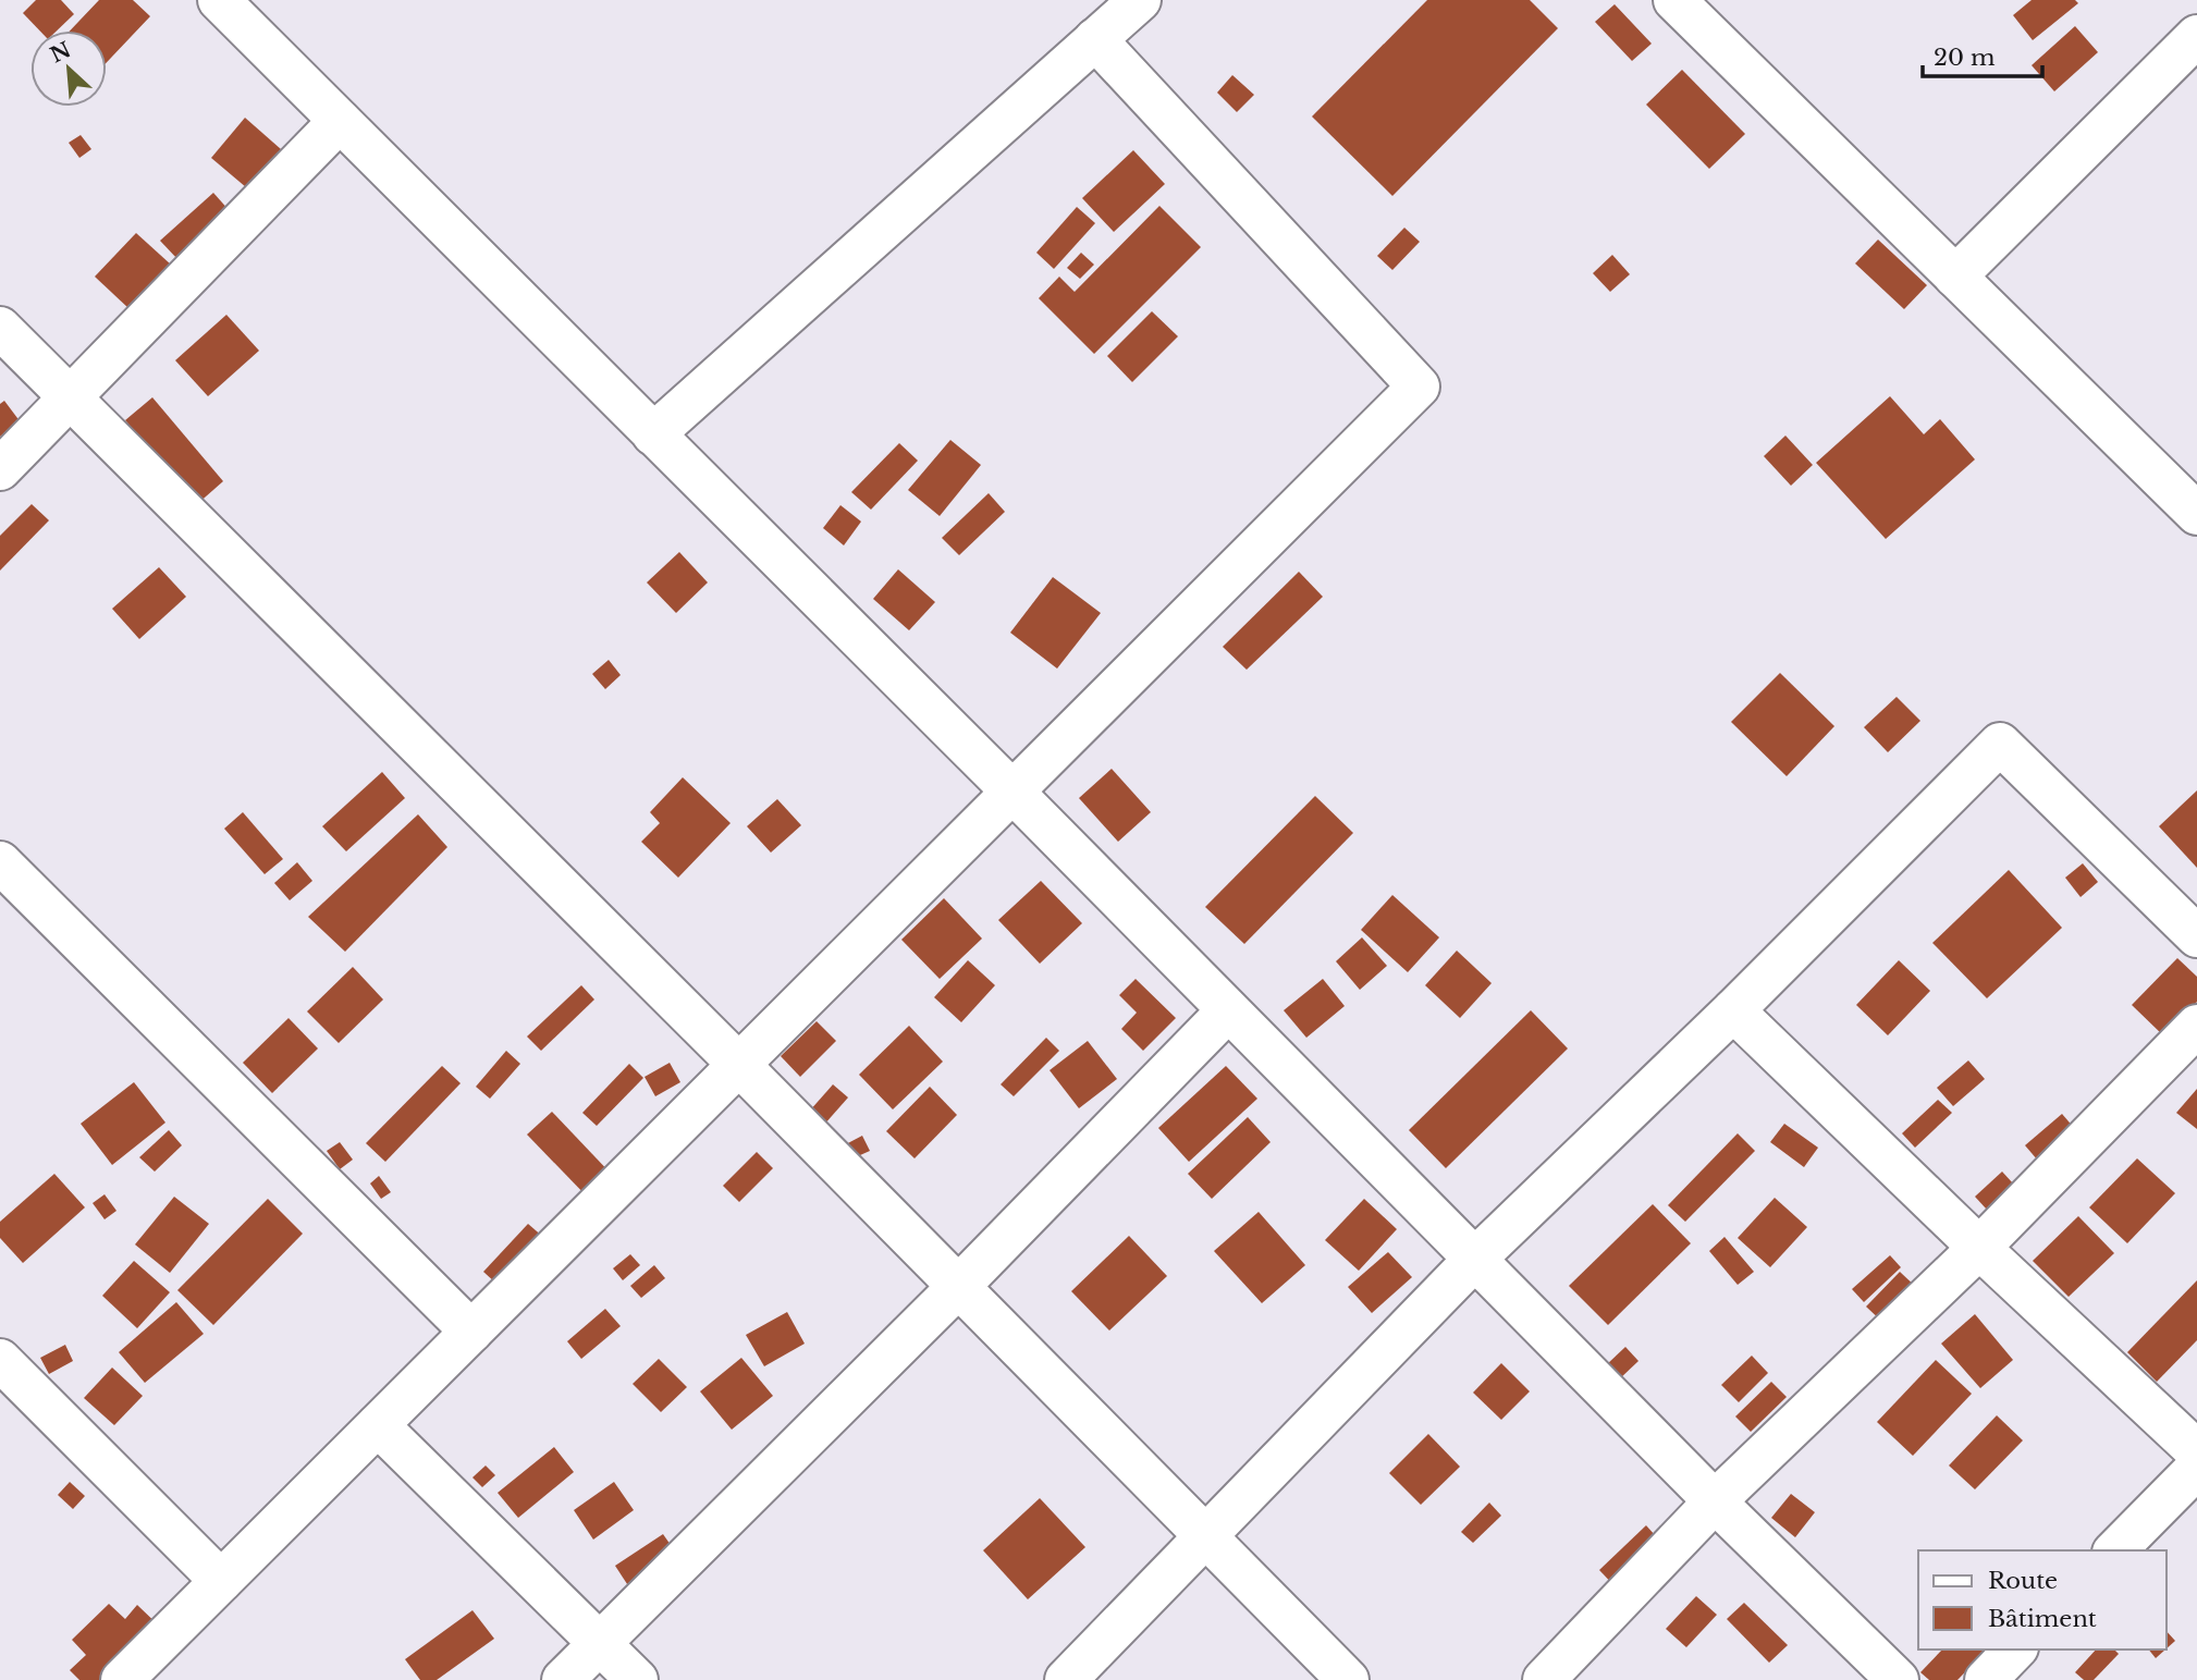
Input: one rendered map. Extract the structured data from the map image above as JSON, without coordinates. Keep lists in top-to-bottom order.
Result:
{
  "legend": ["Route", "Bâtiment"],
  "scale_bar": "20 m",
  "north": "top left"
}
